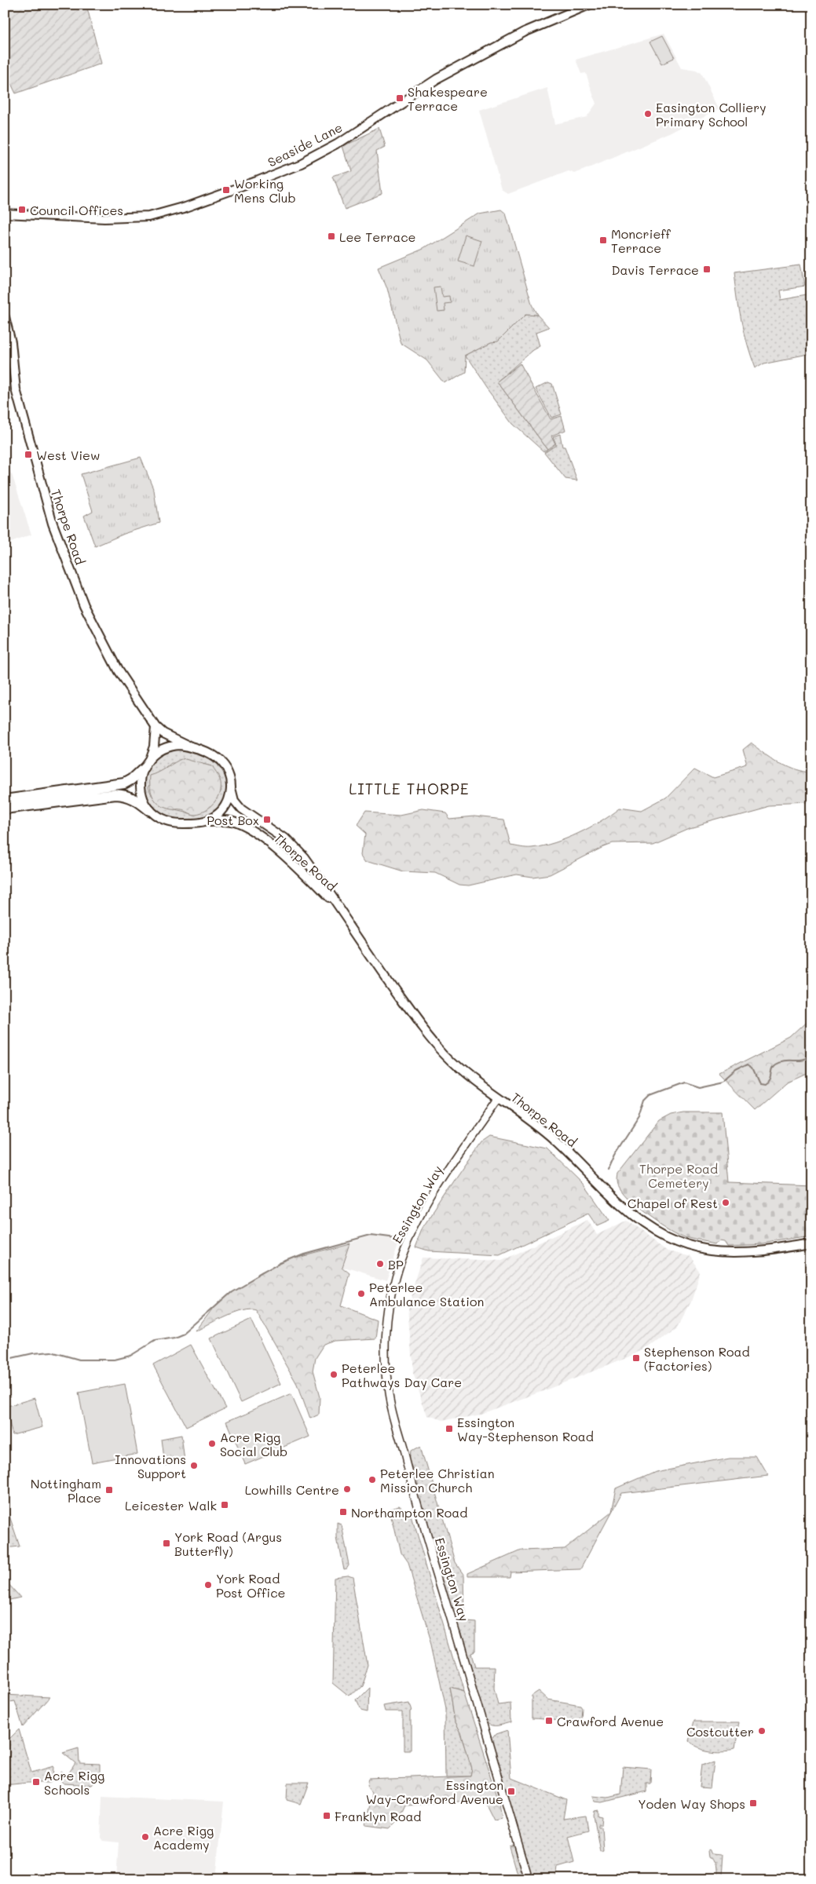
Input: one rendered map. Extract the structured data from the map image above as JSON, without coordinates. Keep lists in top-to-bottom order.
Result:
{
  "streets": {
    "main road": ["Seaside Lane", "Thorpe Road"],
    "street": ["Essington Way"]
  },
  "crossings": [
    ["Thorpe Road", "Essington Way"]
  ],
  "districts": ["LITTLE THORPE"],
  "parks": ["Thorpe Road Cemetery"],
  "places": {
    "transit": [
      "Shakespeare Terrace",
      "Working Mens Club",
      "Council Offices",
      "Lee Terrace",
      "Moncrieff Terrace",
      "Davis Terrace",
      "West View",
      "Post Box",
      "Stephenson Road (Factories)",
      "Essington Way-Stephenson Road",
      "Nottingham Place",
      "Leicester Walk",
      "Northampton Road",
      "York Road (Argus Butterfly)",
      "Crawford Avenue",
      "Acre Rigg Schools",
      "Essington Way-Crawford Avenue",
      "Yoden Way Shops",
      "Franklyn Road"
    ],
    "other": [
      "Easington Colliery Primary School",
      "Chapel of Rest",
      "BP",
      "Peterlee Ambulance Station",
      "Peterlee Pathways Day Care",
      "Acre Rigg Social Club",
      "Innovations Support",
      "Peterlee Christian Mission Church",
      "Lowhills Centre",
      "York Road Post Office",
      "Costcutter",
      "Acre Rigg Academy"
    ]
  }
}
